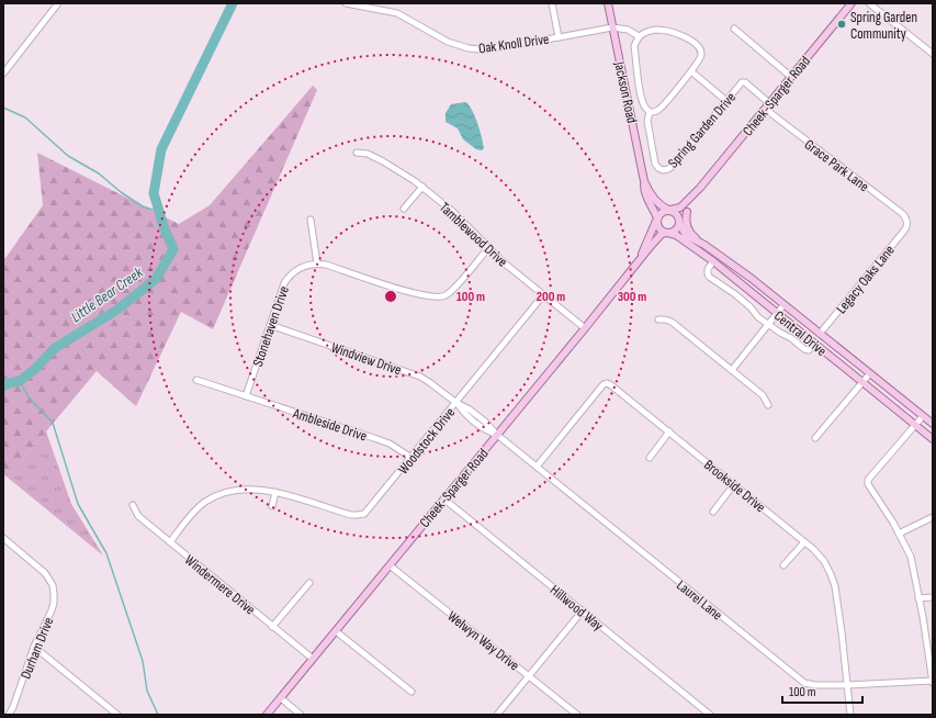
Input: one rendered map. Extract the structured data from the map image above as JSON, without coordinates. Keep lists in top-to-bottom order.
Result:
{
  "streets": {
    "main road": ["Jackson Road", "Cheek-Sparger Road", "Central Drive"],
    "street": [
      "Oak Knoll Drive",
      "Spring Garden Drive",
      "Grace Park Lane",
      "Tamblewood Drive",
      "Legacy Oaks Lane",
      "Stonehaven Drive",
      "Windview Drive",
      "Ambleside Drive",
      "Woodstock Drive",
      "Brookside Drive",
      "Windermere Drive",
      "Laurel Lane",
      "Hillwood Way",
      "Welwyn Way Drive",
      "Durham Drive"
    ]
  },
  "crossings": [
    ["Oak Knoll Drive", "Jackson Road"],
    ["Jackson Road", "Cheek-Sparger Road"],
    ["Jackson Road", "Central Drive"],
    ["Cheek-Sparger Road", "Spring Garden Drive"],
    ["Cheek-Sparger Road", "Grace Park Lane"],
    ["Cheek-Sparger Road", "Tamblewood Drive"],
    ["Cheek-Sparger Road", "Central Drive"],
    ["Cheek-Sparger Road", "Windview Drive"],
    ["Cheek-Sparger Road", "Windermere Drive"],
    ["Cheek-Sparger Road", "Laurel Lane"],
    ["Cheek-Sparger Road", "Hillwood Way"],
    ["Cheek-Sparger Road", "Welwyn Way Drive"],
    ["Grace Park Lane", "Legacy Oaks Lane"],
    ["Tamblewood Drive", "Woodstock Drive"],
    ["Legacy Oaks Lane", "Central Drive"],
    ["Stonehaven Drive", "Windview Drive"],
    ["Stonehaven Drive", "Ambleside Drive"],
    ["Windview Drive", "Woodstock Drive"],
    ["Windview Drive", "Laurel Lane"],
    ["Ambleside Drive", "Woodstock Drive"],
    ["Woodstock Drive", "Windermere Drive"],
    ["Brookside Drive", "Laurel Lane"]
  ],
  "water": ["Little Bear Creek"],
  "places": ["Spring Garden Community"],
  "scale_bar": "100 m",
  "rings": ["100 m", "200 m", "300 m"]
}
